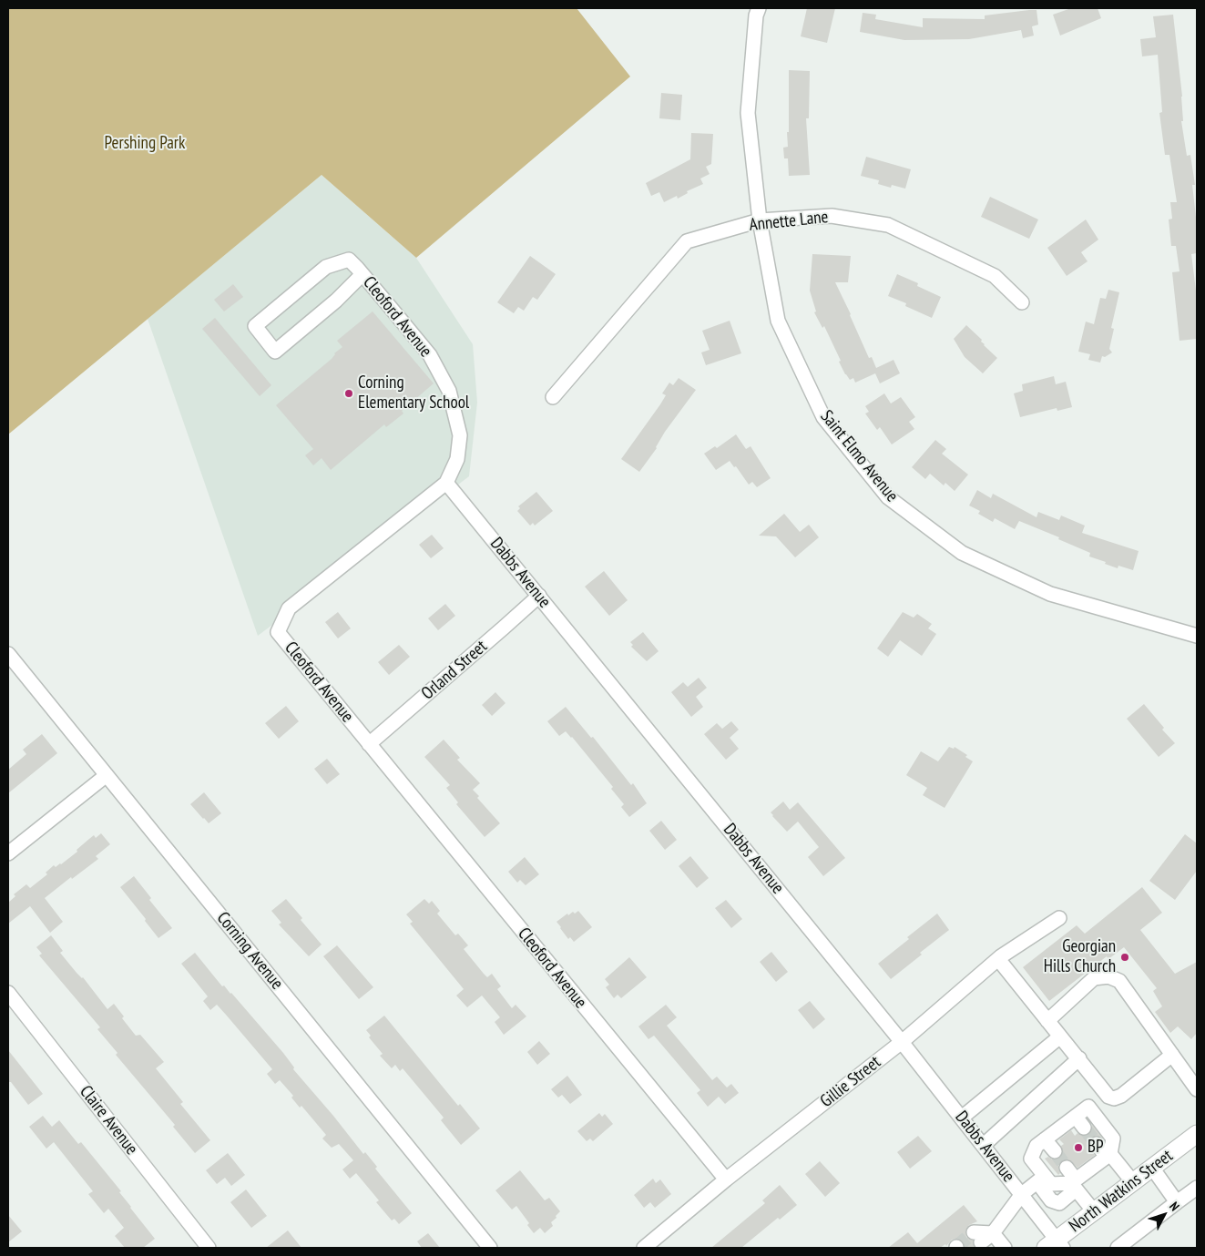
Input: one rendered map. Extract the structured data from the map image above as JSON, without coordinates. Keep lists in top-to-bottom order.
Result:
{
  "streets": {
    "main road": ["North Watkins Street"],
    "street": [
      "Annette Lane",
      "Cleoford Avenue",
      "Saint Elmo Avenue",
      "Dabbs Avenue",
      "Orland Street",
      "Corning Avenue",
      "Gillie Street",
      "Claire Avenue"
    ]
  },
  "crossings": [
    ["Annette Lane", "Saint Elmo Avenue"],
    ["Cleoford Avenue", "Dabbs Avenue"],
    ["Cleoford Avenue", "Orland Street"],
    ["Cleoford Avenue", "Gillie Street"],
    ["Dabbs Avenue", "Orland Street"],
    ["Dabbs Avenue", "Gillie Street"],
    ["Dabbs Avenue", "North Watkins Street"]
  ],
  "parks": ["Pershing Park"],
  "places": ["Corning Elementary School", "Georgian Hills Church", "BP"],
  "north": "top right"
}
